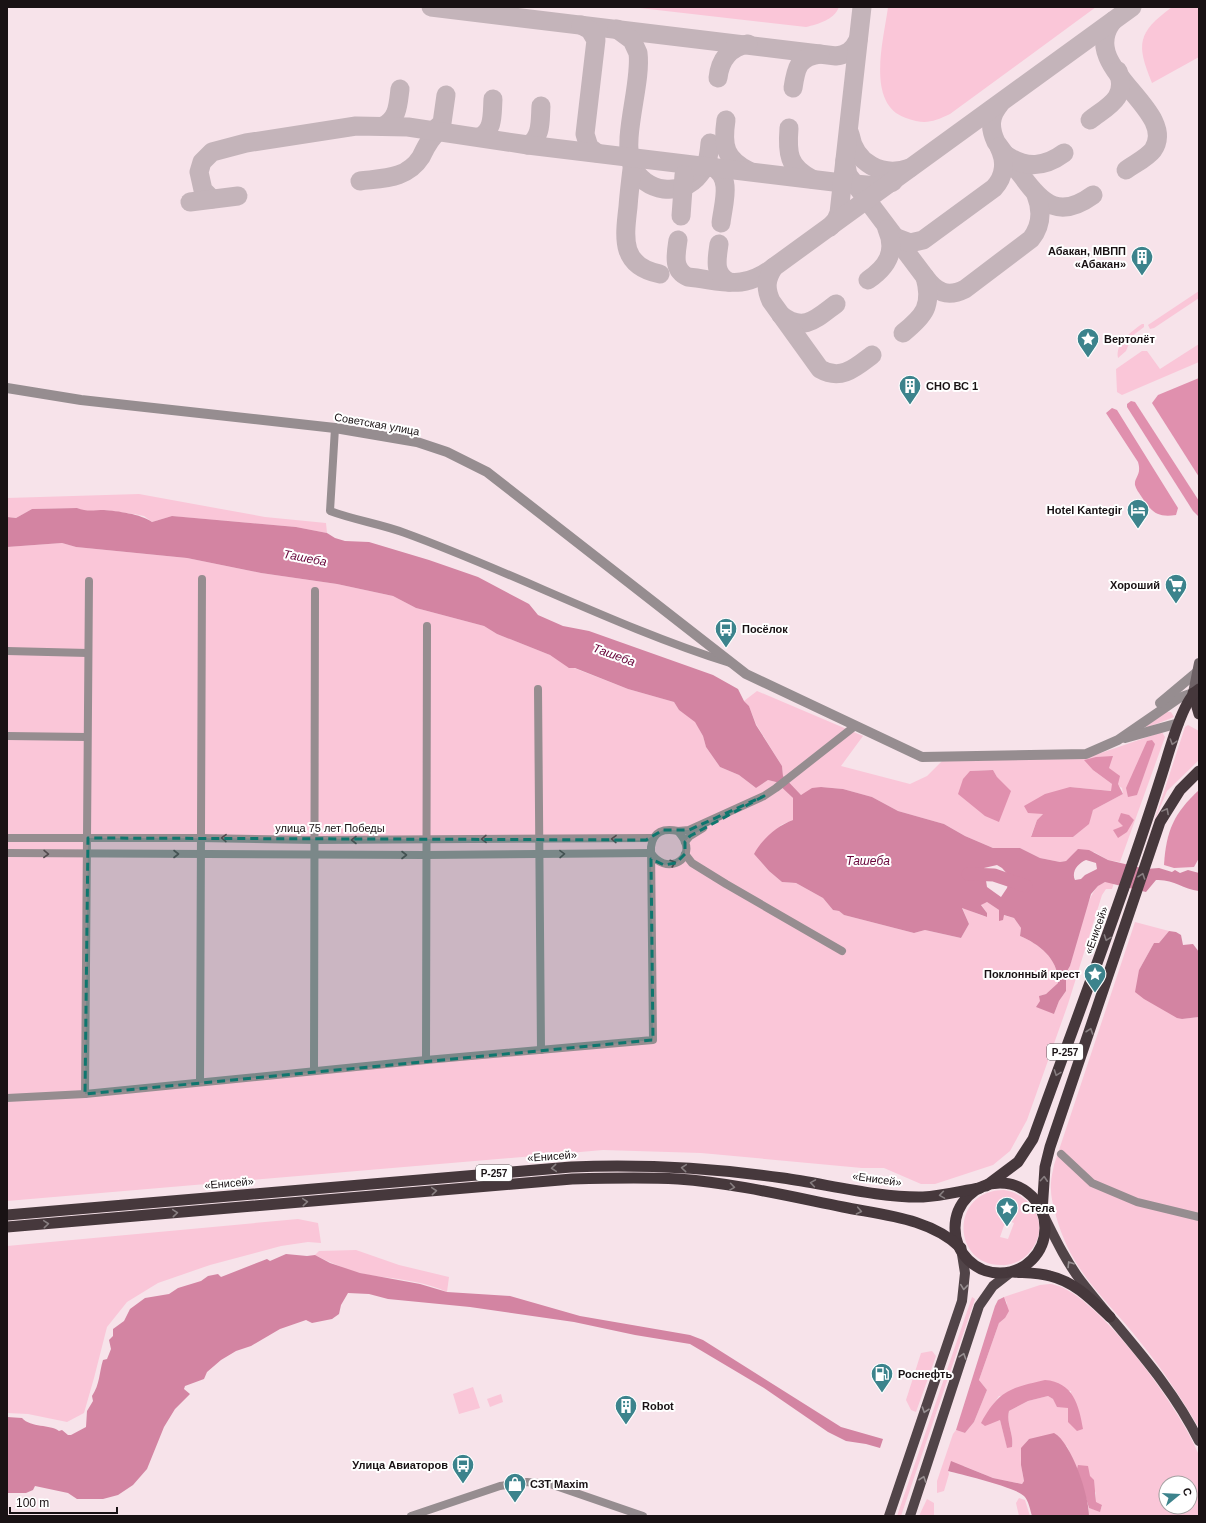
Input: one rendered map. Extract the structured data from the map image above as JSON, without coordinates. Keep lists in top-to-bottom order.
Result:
{
  "streets": {
    "highway": ["«Енисей»", "Р-257"],
    "street": ["Советская улица", "улица 75 лет Победы"]
  },
  "water": ["Ташеба"],
  "places": {
    "building": ["Абакан, МВПП «Абакан»", "СНО ВС 1", "Robot"],
    "place": ["Вертолёт", "Поклонный крест", "Стела"],
    "hotel": ["Hotel Kantegir"],
    "supermarket": ["Хороший"],
    "bus stop": ["Посёлок", "Улица Авиаторов"],
    "fuel station": ["Роснефть"],
    "shop": ["СЗТ Maxim"]
  },
  "scale_bar": "100 m",
  "north": "right"
}
